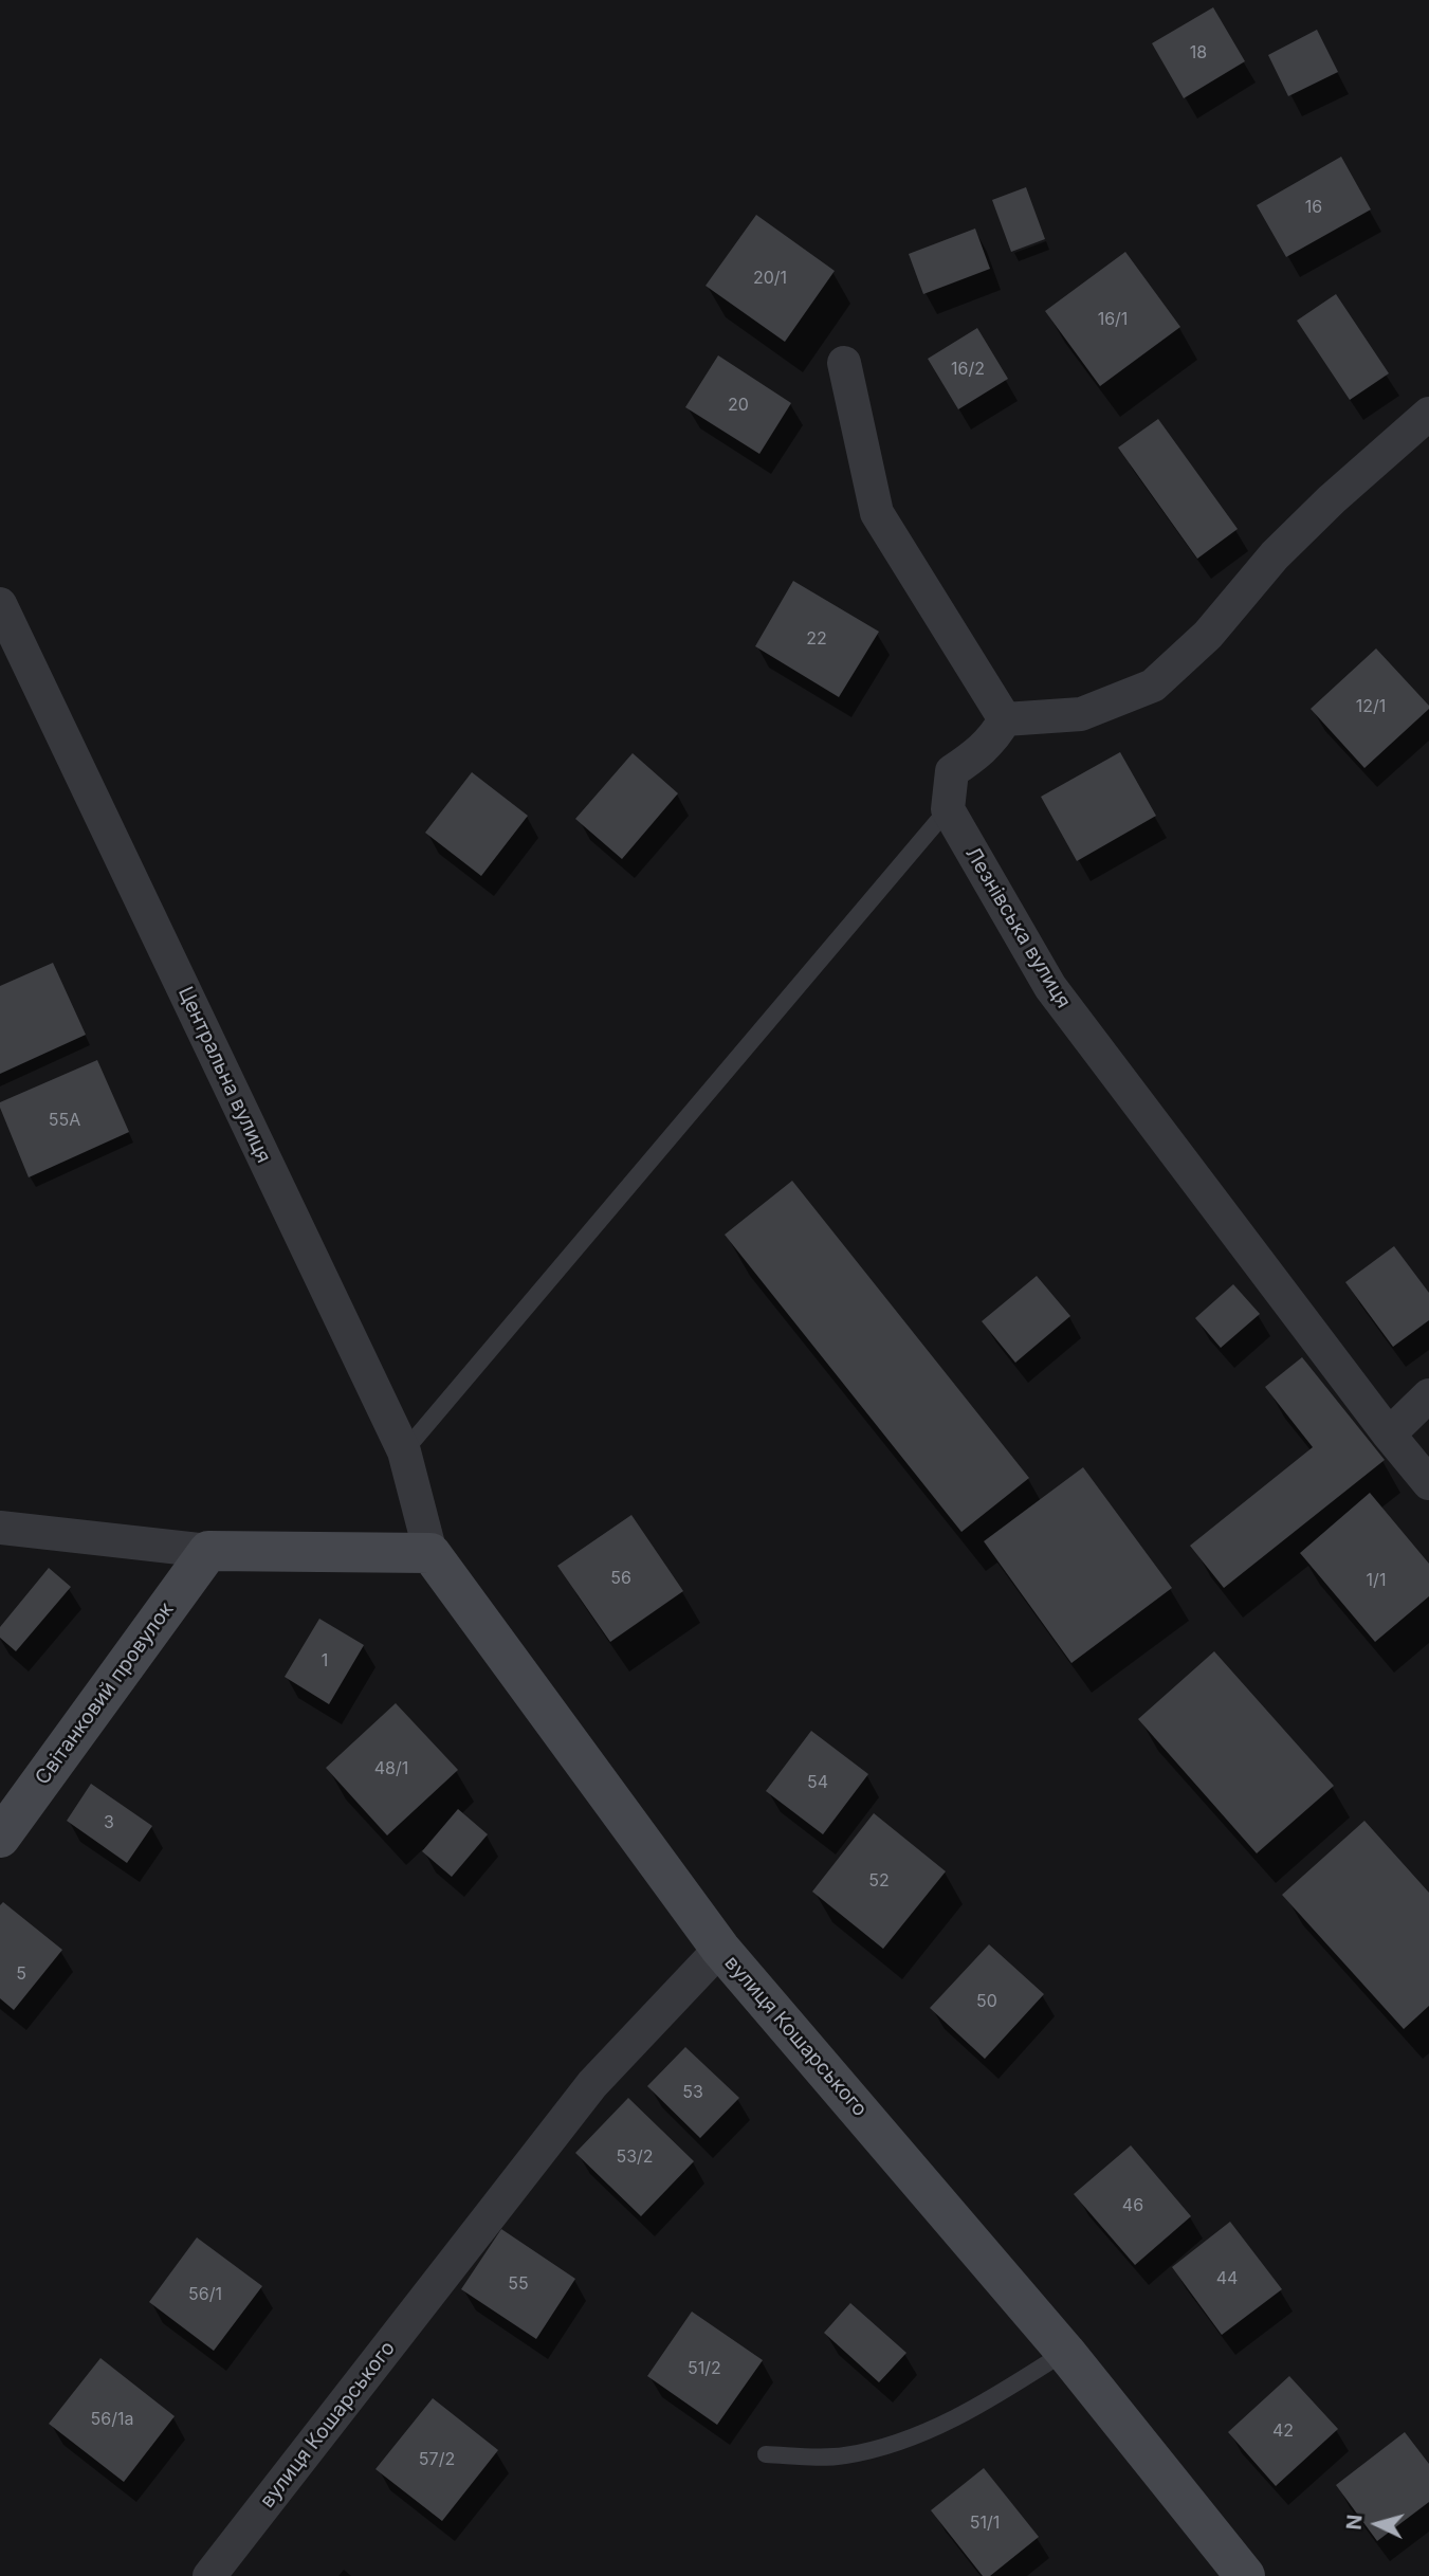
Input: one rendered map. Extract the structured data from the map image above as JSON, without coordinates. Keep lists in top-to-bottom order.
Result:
{
  "streets": {
    "street": [
      "Лезнівська вулиця",
      "Центральна вулиця",
      "Світанковий провулок",
      "вулиця Кошарського"
    ]
  },
  "house_numbers": [
    "18",
    "16",
    "20/1",
    "16/1",
    "16/2",
    "20",
    "22",
    "12/1",
    "55А",
    "56",
    "1/1",
    "1",
    "48/1",
    "54",
    "3",
    "52",
    "5",
    "50",
    "53",
    "53/2",
    "46",
    "44",
    "55",
    "56/1",
    "51/2",
    "56/1а",
    "42",
    "57/2",
    "51/1"
  ],
  "north": "left"
}
